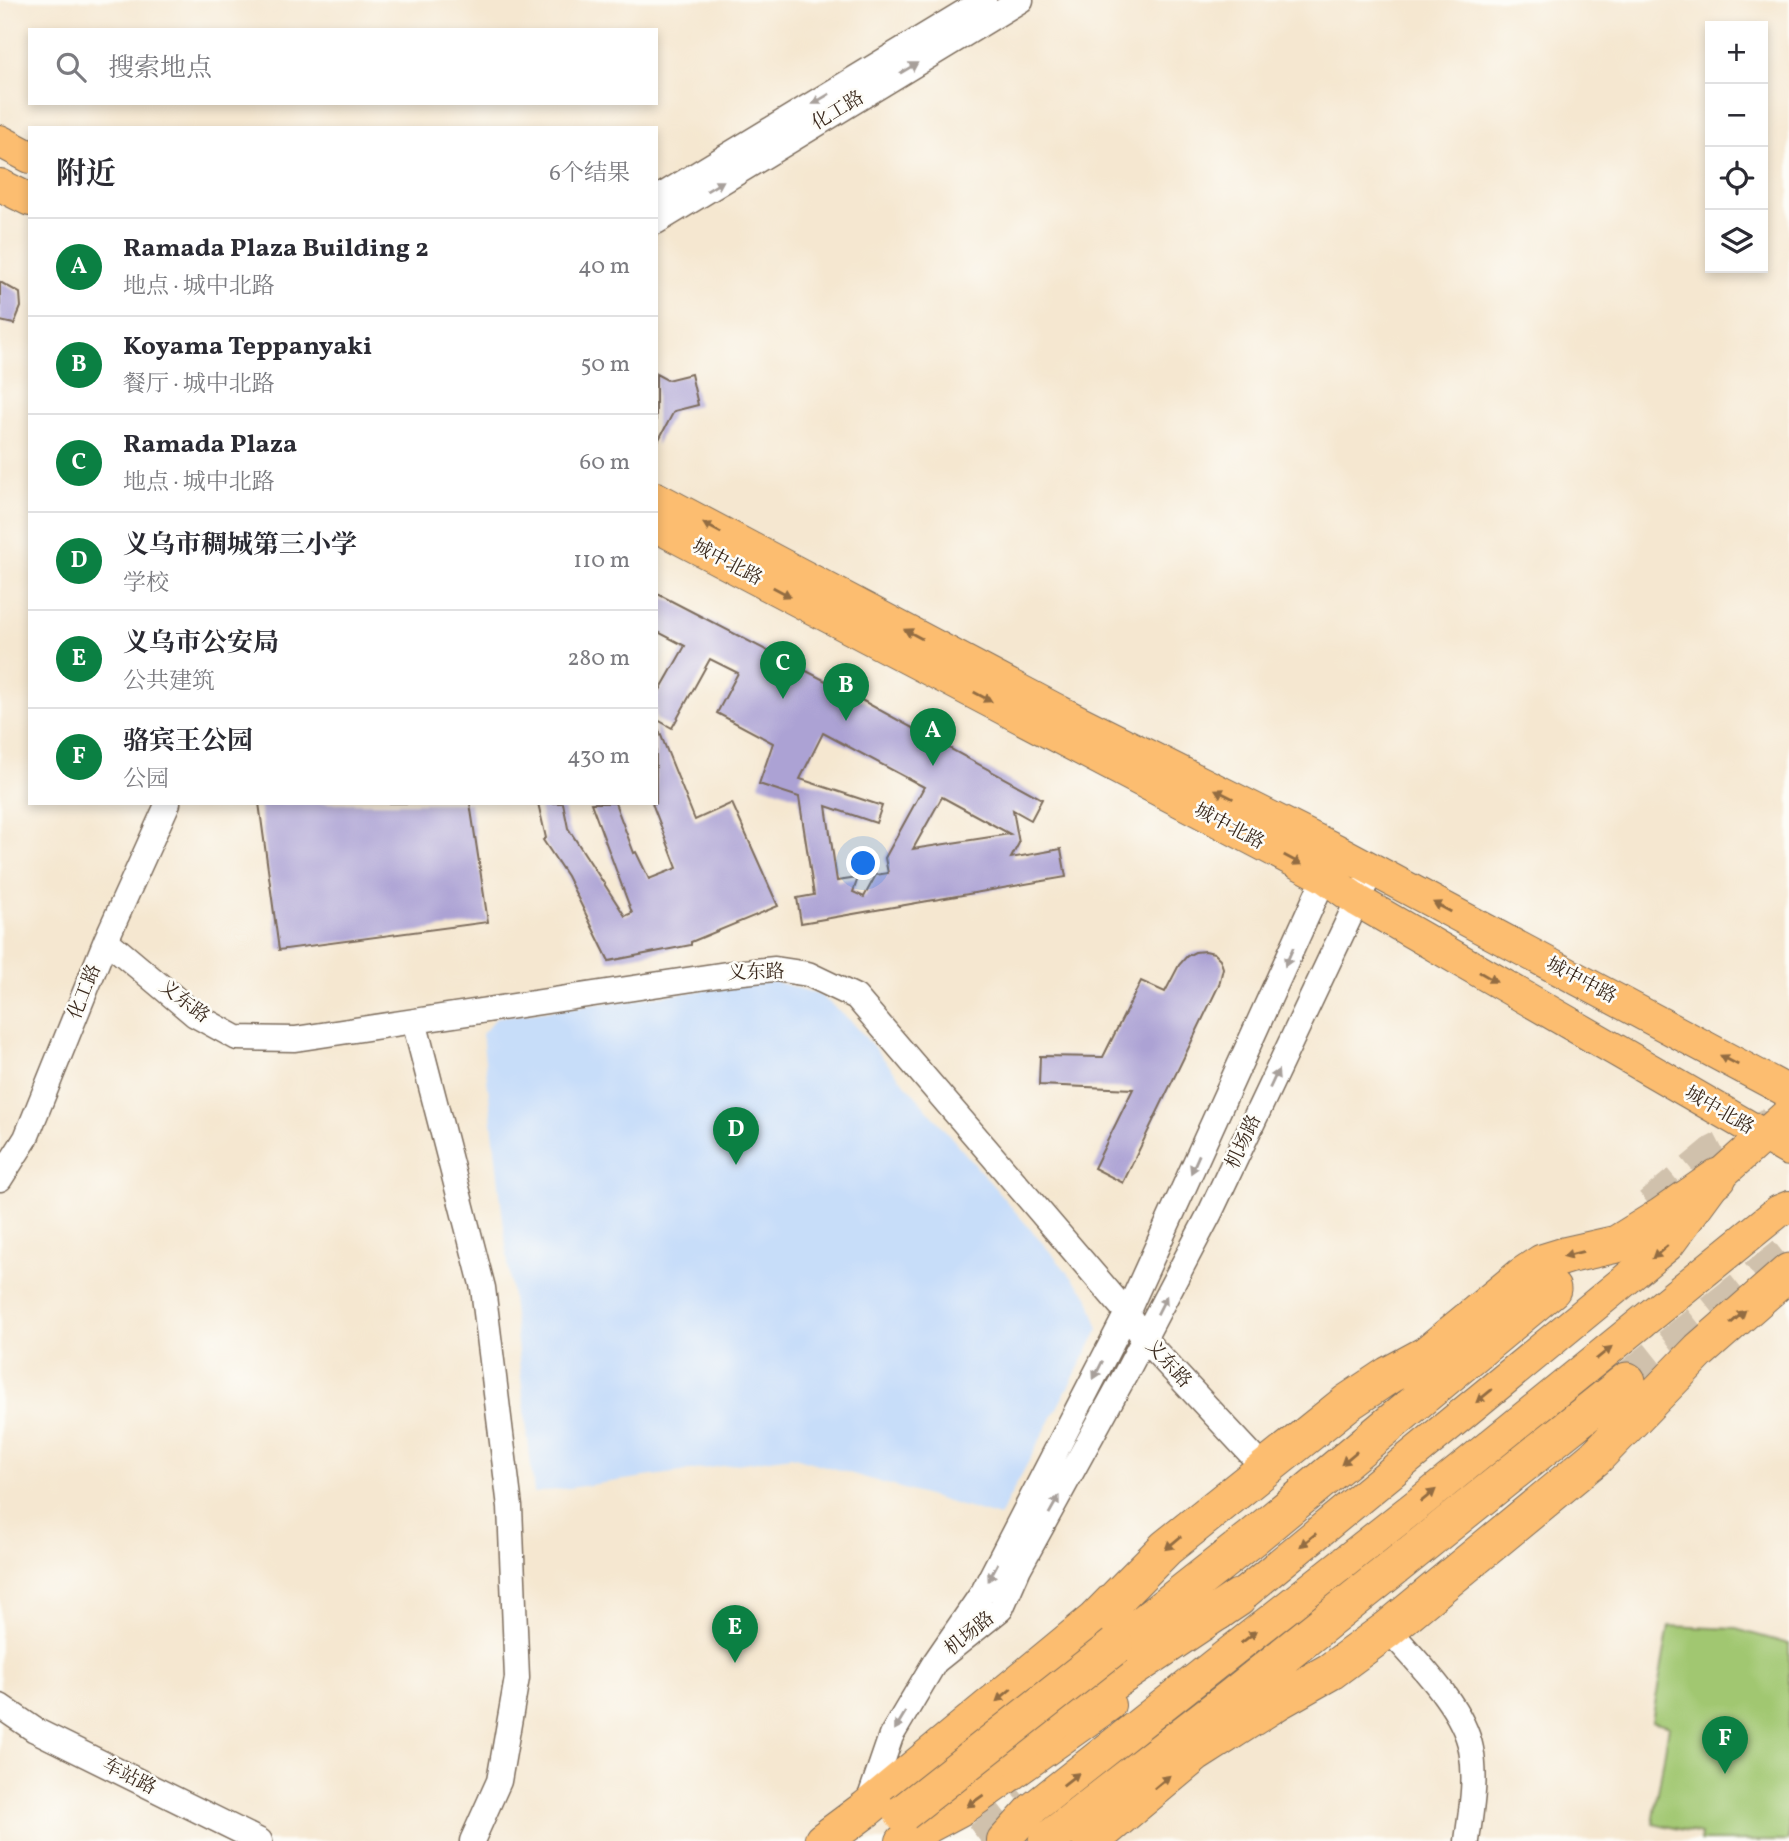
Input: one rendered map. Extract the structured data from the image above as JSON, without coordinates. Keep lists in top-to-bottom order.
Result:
{
  "streets": {
    "main road": ["城中北路", "城中中路"],
    "street": [
      "化工路",
      "义东路",
      "机场路",
      "车站路"
    ]
  },
  "crossings": [
    ["化工路", "义东路"],
    ["城中北路", "城中中路"],
    ["城中北路", "机场路"],
    ["义东路", "机场路"],
    ["城中中路", "机场路"]
  ],
  "one_way": ["城中中路"],
  "page": {
    "map_buttons": ["+", "−"],
    "search": "搜索地点",
    "heading": ["附近", "6个结果"],
    "list": [
      {
        "mark": "A",
        "name": "Ramada Plaza Building 2",
        "note": "地点 · 城中北路",
        "value": "40 m"
      },
      {
        "mark": "B",
        "name": "Koyama Teppanyaki",
        "note": "餐厅 · 城中北路",
        "value": "50 m"
      },
      {
        "mark": "C",
        "name": "Ramada Plaza",
        "note": "地点 · 城中北路",
        "value": "60 m"
      },
      {
        "mark": "D",
        "name": "义乌市稠城第三小学",
        "note": "学校",
        "value": "110 m"
      },
      {
        "mark": "E",
        "name": "义乌市公安局",
        "note": "公共建筑",
        "value": "280 m"
      },
      {
        "mark": "F",
        "name": "骆宾王公园",
        "note": "公园",
        "value": "430 m"
      }
    ],
    "pins": [
      "C",
      "B",
      "A",
      "D",
      "E",
      "F"
    ]
  }
}
